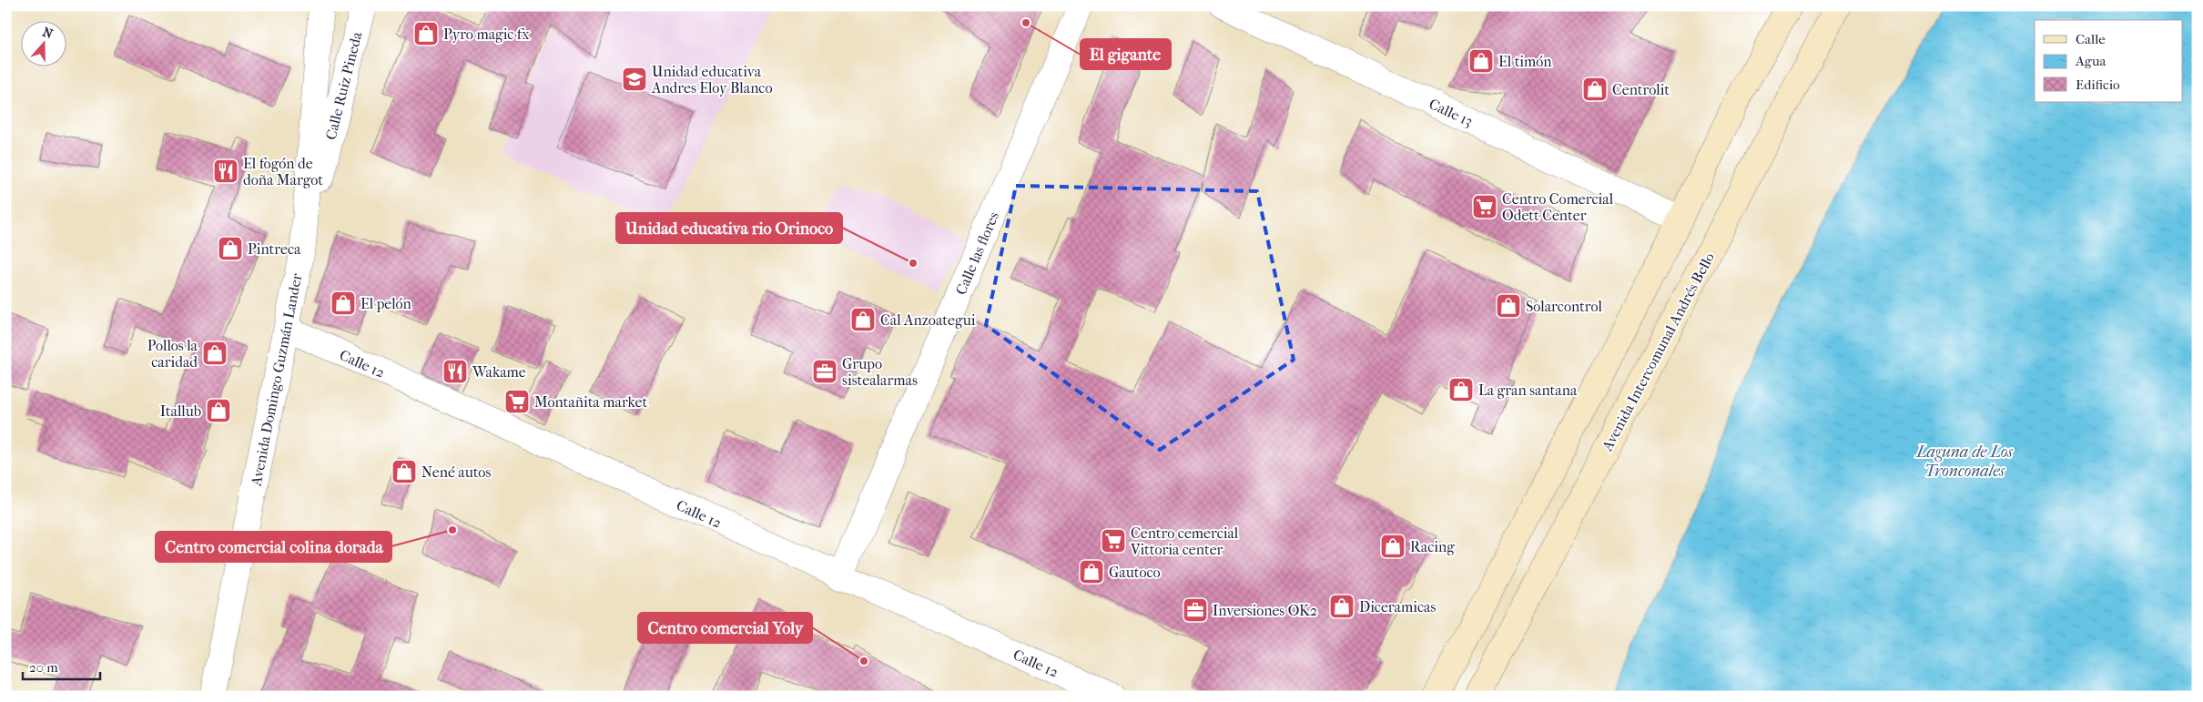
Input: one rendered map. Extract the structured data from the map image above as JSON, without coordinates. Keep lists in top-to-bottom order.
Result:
{
  "streets": {
    "main road": ["Avenida Intercomunal Andrés Bello"],
    "street": [
      "Calle Ruiz Pineda",
      "Calle 13",
      "Calle las flores",
      "Calle 12",
      "Avenida Domingo Guzmán Lander"
    ]
  },
  "crossings": [
    ["Calle Ruiz Pineda", "Avenida Domingo Guzmán Lander"],
    ["Calle las flores", "Calle 12"],
    ["Calle 12", "Avenida Domingo Guzmán Lander"]
  ],
  "water": ["Laguna de Los Tronconales"],
  "places": {
    "other": [
      "El gigante",
      "Unidad educativa rio Orinoco",
      "Centro comercial colina dorada",
      "Centro comercial Yoly"
    ],
    "shop": [
      "Pyro magic fx",
      "El timón",
      "Centrolit",
      "Pintreca",
      "El pelón",
      "Solarcontrol",
      "Cal Anzoategui",
      "Pollos la caridad",
      "La gran santana",
      "Itallub",
      "Nené autos",
      "Racing",
      "Gautoco",
      "Diceramicas"
    ],
    "school or university": ["Unidad educativa Andres Eloy Blanco"],
    "restaurant": ["El fogón de doña Margot", "Wakame"],
    "supermarket": ["Centro Comercial Odett Center", "Montañita market", "Centro cemercial Vittoria center"],
    "office": ["Grupo sistealarmas", "Inversiones OK2"]
  },
  "legend": ["Calle", "Agua", "Edificio"],
  "scale_bar": "20 m",
  "north": "top"
}
